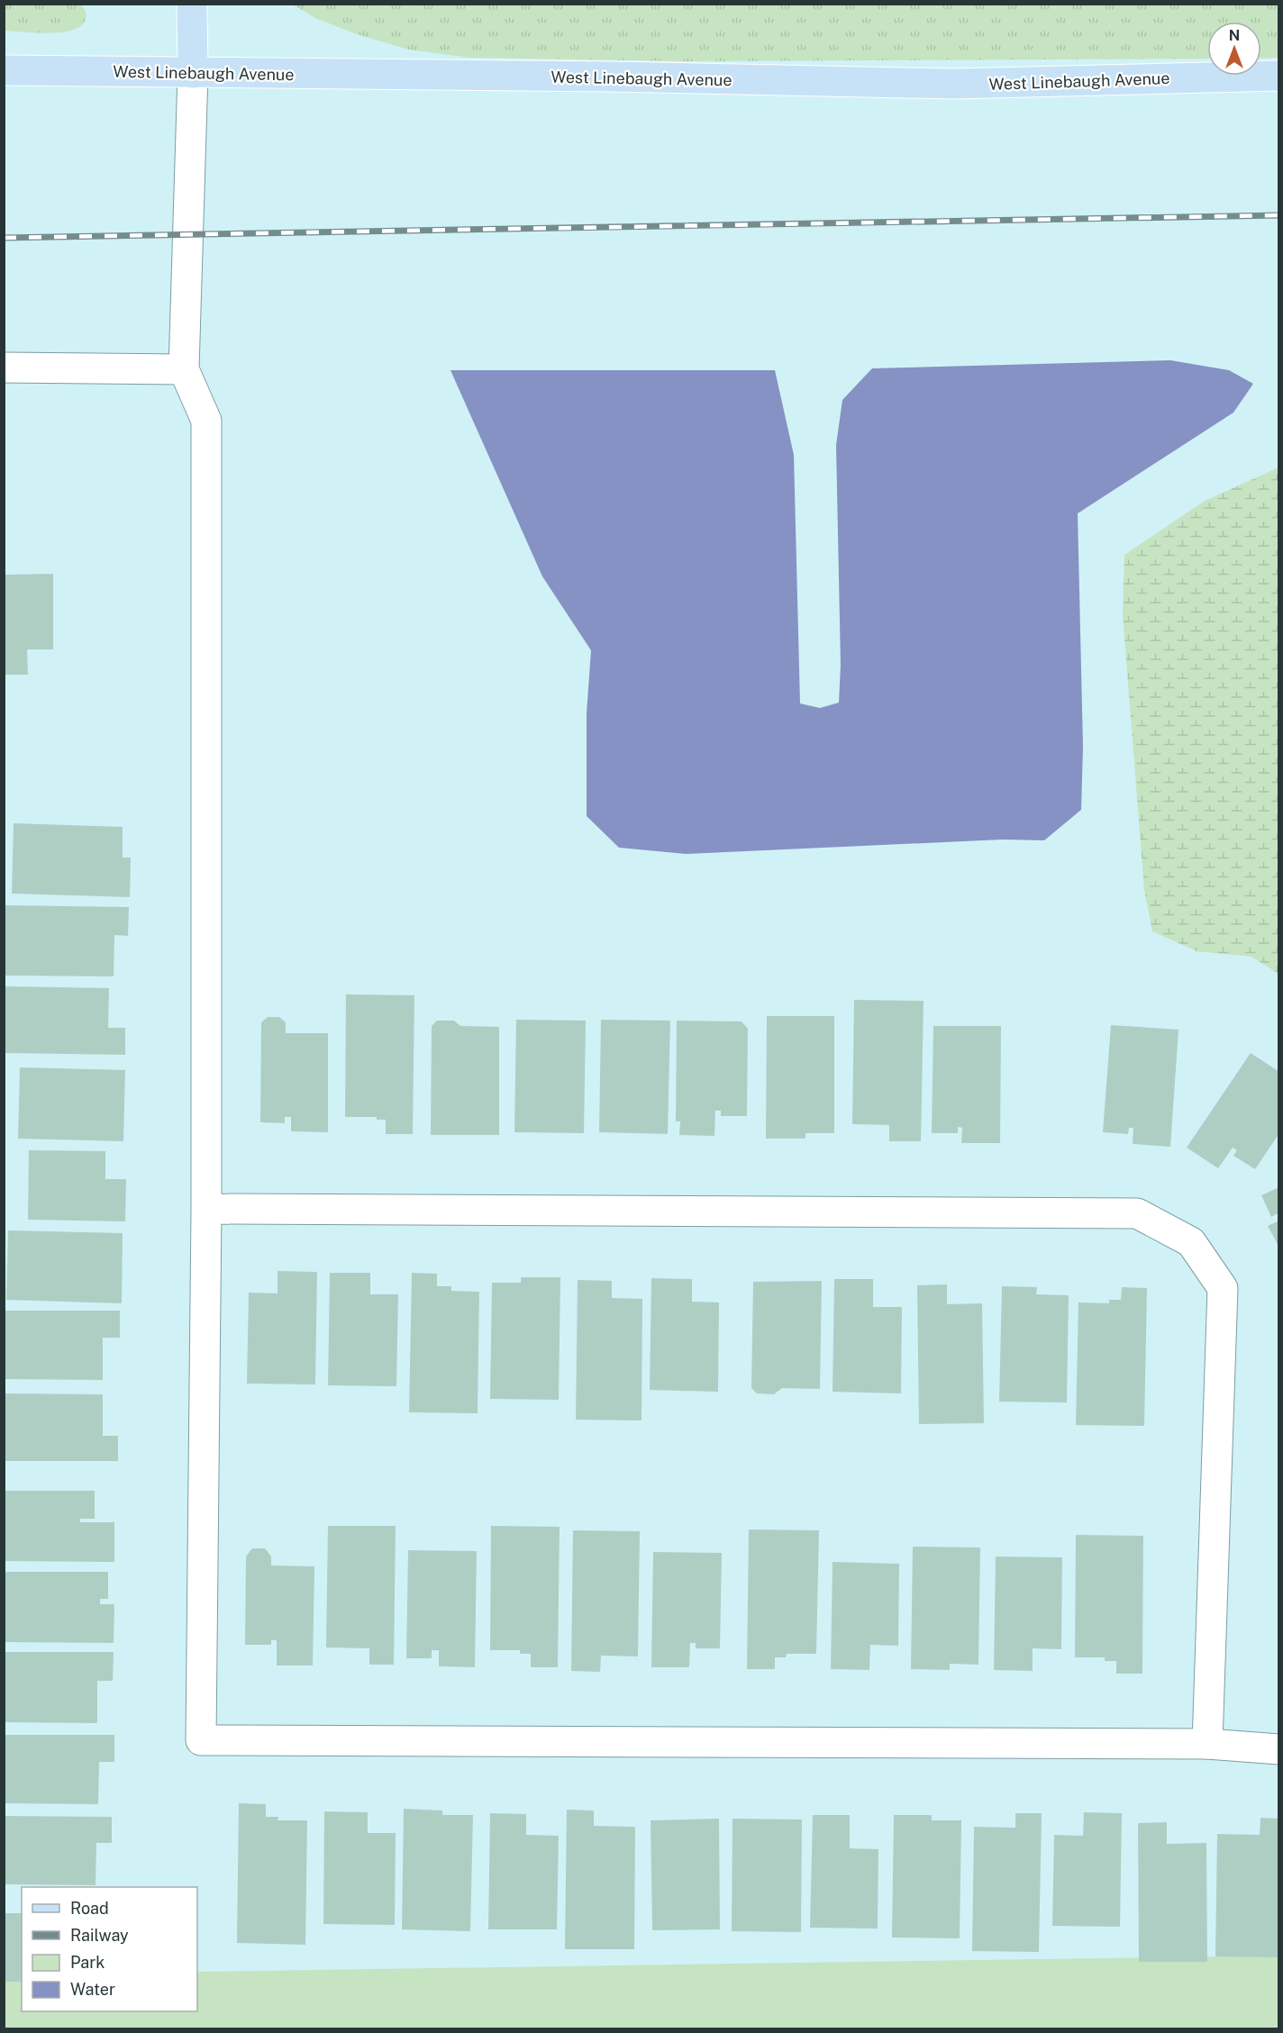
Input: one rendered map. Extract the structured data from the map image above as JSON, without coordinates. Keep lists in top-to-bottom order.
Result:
{
  "streets": {
    "main road": ["West Linebaugh Avenue"]
  },
  "legend": [
    "Road",
    "Railway",
    "Park",
    "Water"
  ],
  "north": "top"
}
